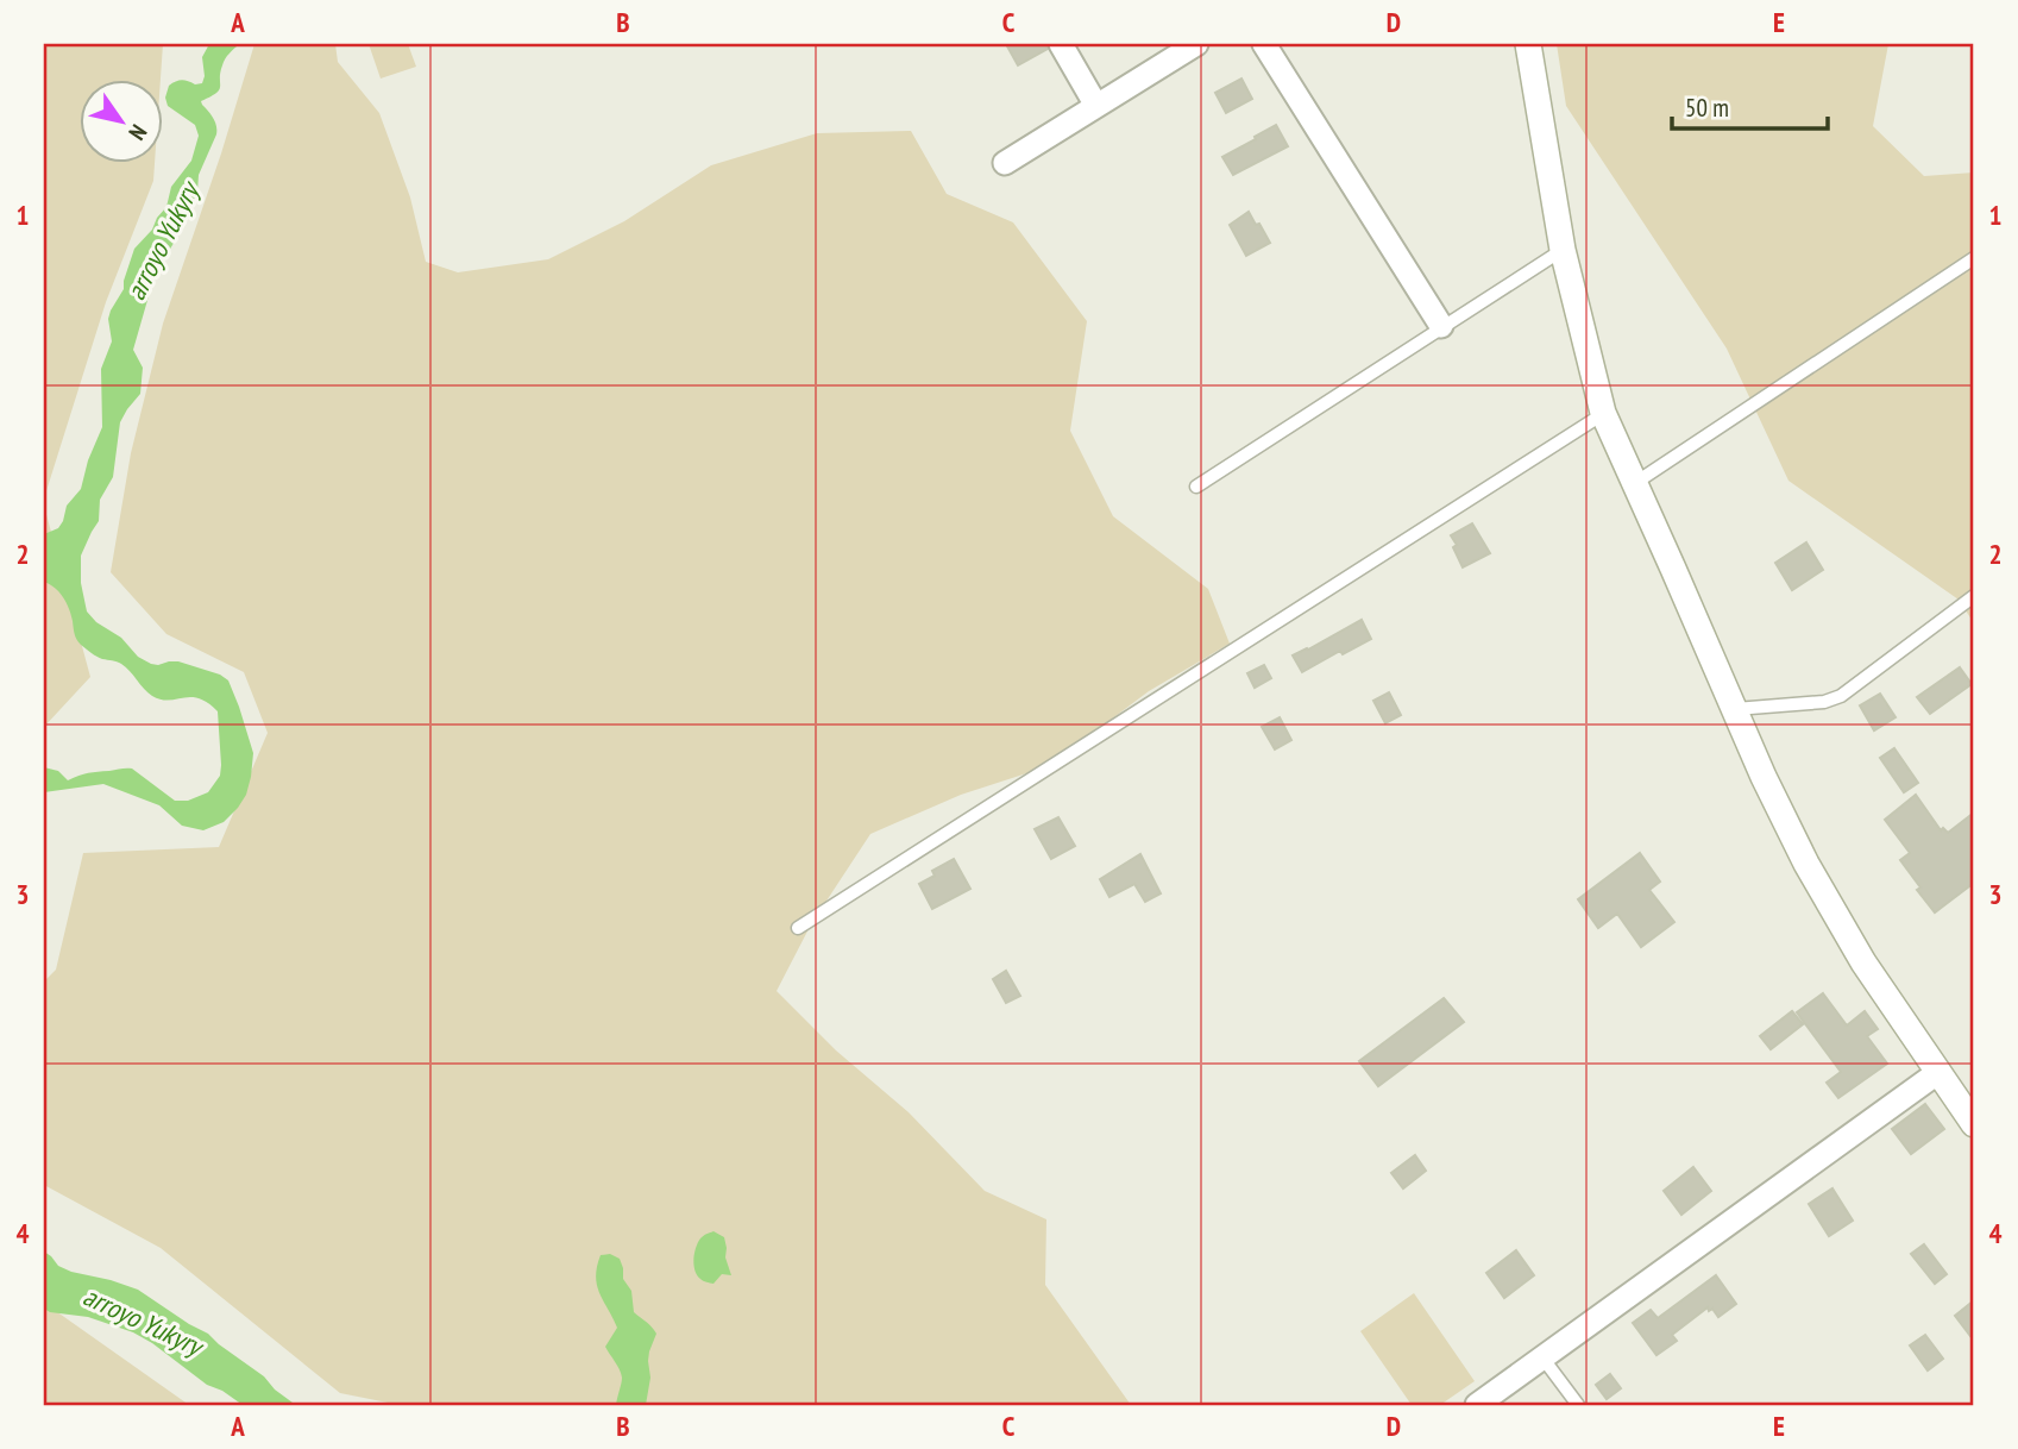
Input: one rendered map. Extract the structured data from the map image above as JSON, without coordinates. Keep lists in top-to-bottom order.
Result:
{
  "water": ["arroyo Yukyry"],
  "scale_bar": "50 m",
  "north": "bottom right",
  "grid": {
    "columns": [
      "A",
      "B",
      "C",
      "D",
      "E"
    ],
    "rows": [
      "1",
      "2",
      "3",
      "4"
    ]
  }
}
